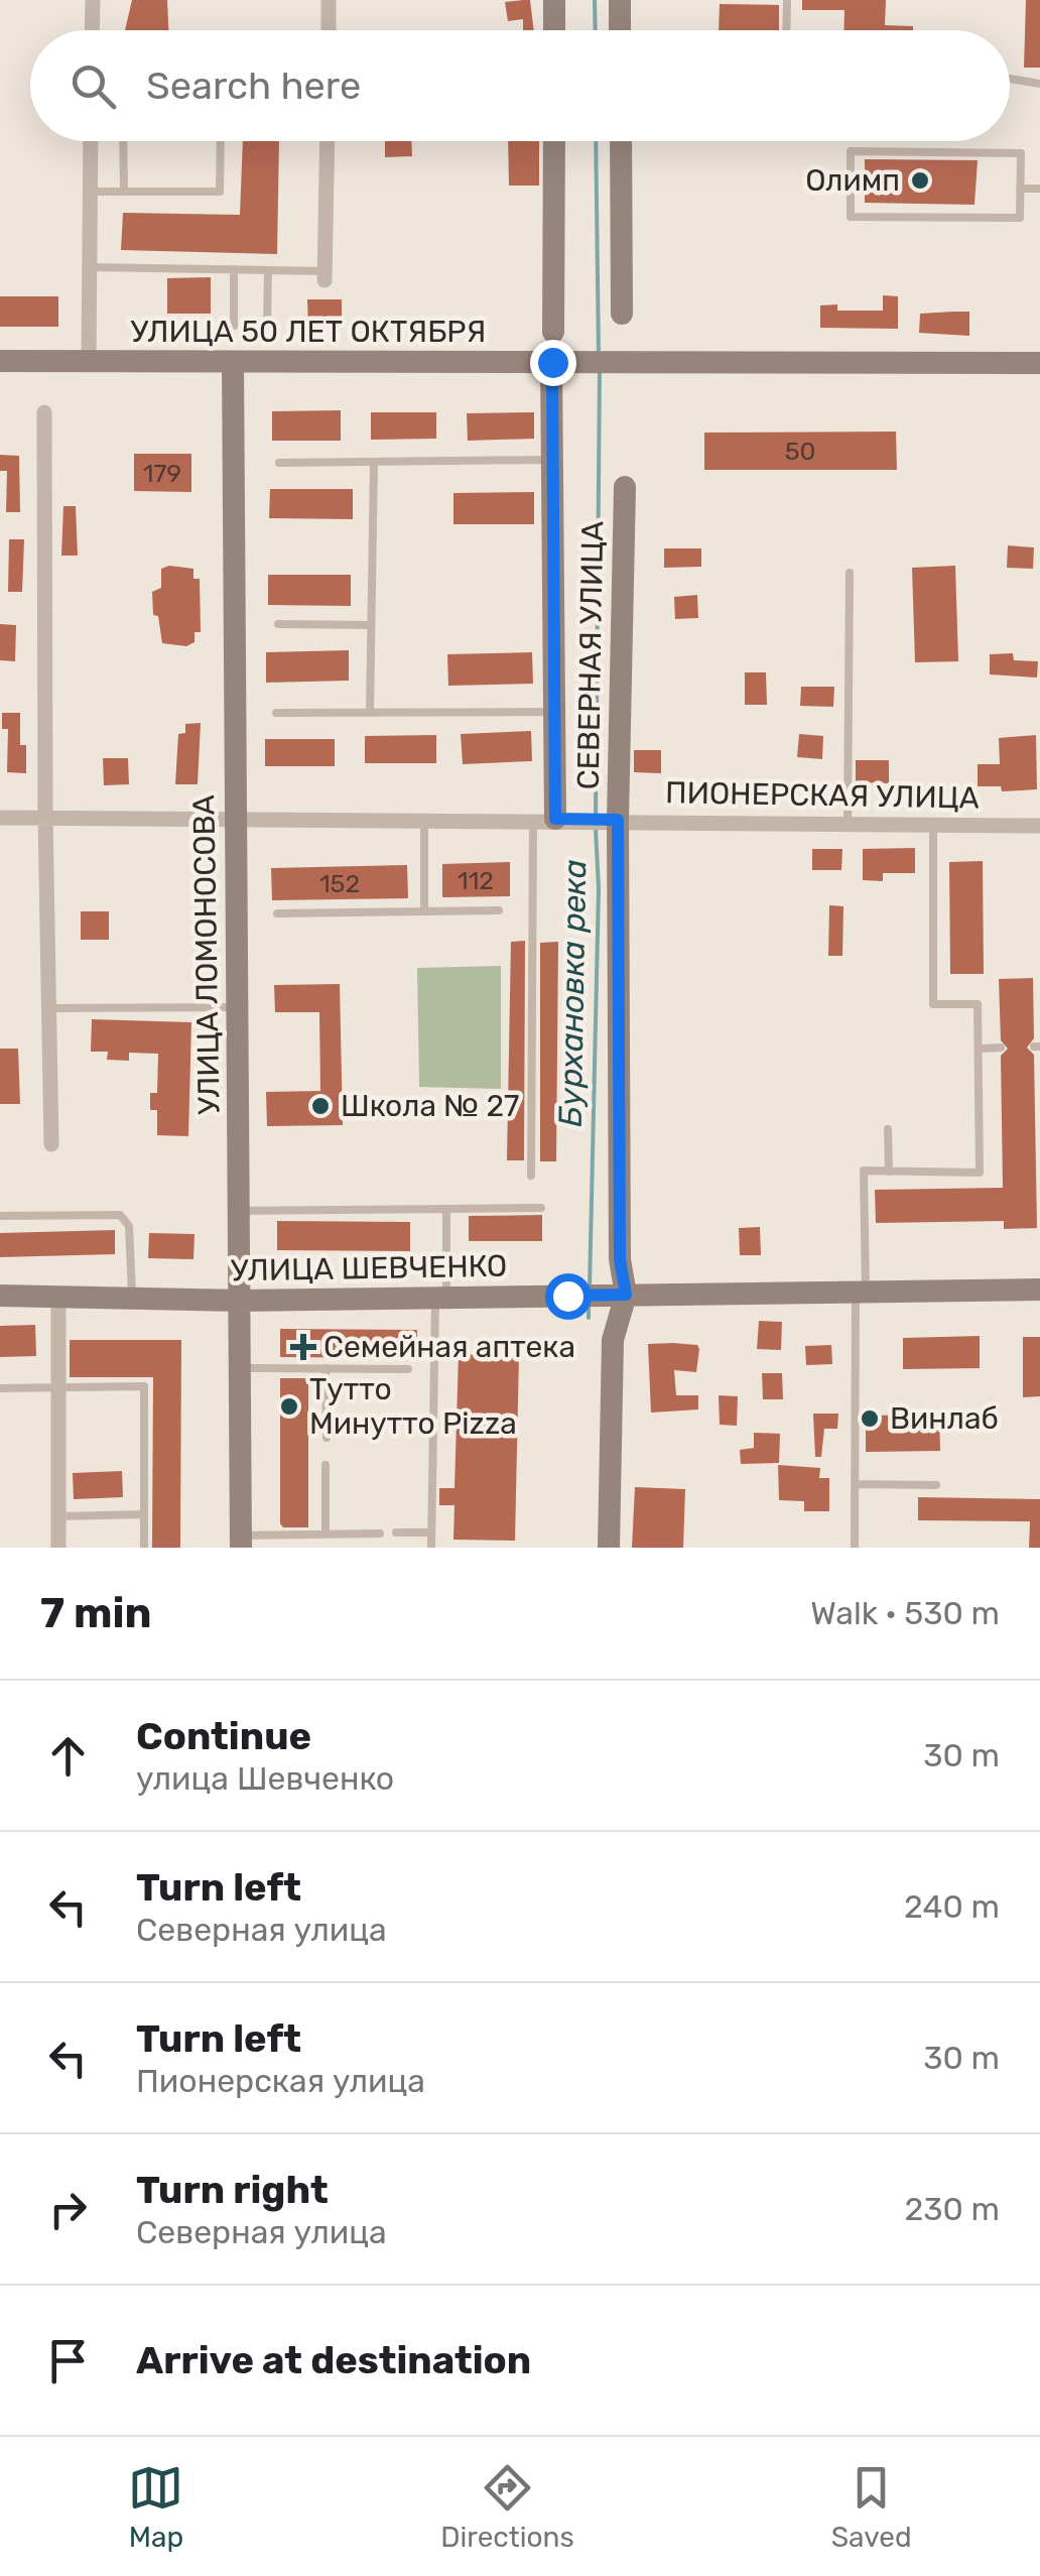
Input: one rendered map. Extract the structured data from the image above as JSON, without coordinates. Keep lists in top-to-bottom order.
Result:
{
  "streets": {
    "street": [
      "УЛИЦА 50 ЛЕТ ОКТЯБРЯ",
      "СЕВЕРНАЯ УЛИЦА",
      "ПИОНЕРСКАЯ УЛИЦА",
      "УЛИЦА ЛОМОНОСОВА",
      "УЛИЦА ШЕВЧЕНКО"
    ]
  },
  "crossings": [
    ["УЛИЦА 50 ЛЕТ ОКТЯБРЯ", "СЕВЕРНАЯ УЛИЦА"],
    ["УЛИЦА 50 ЛЕТ ОКТЯБРЯ", "УЛИЦА ЛОМОНОСОВА"],
    ["СЕВЕРНАЯ УЛИЦА", "ПИОНЕРСКАЯ УЛИЦА"],
    ["СЕВЕРНАЯ УЛИЦА", "УЛИЦА ШЕВЧЕНКО"],
    ["ПИОНЕРСКАЯ УЛИЦА", "УЛИЦА ЛОМОНОСОВА"],
    ["УЛИЦА ЛОМОНОСОВА", "УЛИЦА ШЕВЧЕНКО"]
  ],
  "water": ["Бурхановка река"],
  "places": {
    "other": [
      "Олимп",
      "Школа № 27",
      "Тутто Минутто Pizza",
      "Винлаб"
    ],
    "health": ["Семейная аптека"]
  },
  "house_numbers": [
    "50",
    "179",
    "112",
    "152"
  ],
  "page": {
    "search": "Search here",
    "heading": ["7 min", "Walk · 530 m"],
    "list": [
      ["Continue", "улица Шевченко", "30 m"],
      ["Turn left", "Северная улица", "240 m"],
      ["Turn left", "Пионерская улица", "30 m"],
      ["Turn right", "Северная улица", "230 m"],
      "Arrive at destination"
    ],
    "nav": ["Map", "Directions", "Saved"]
  }
}
